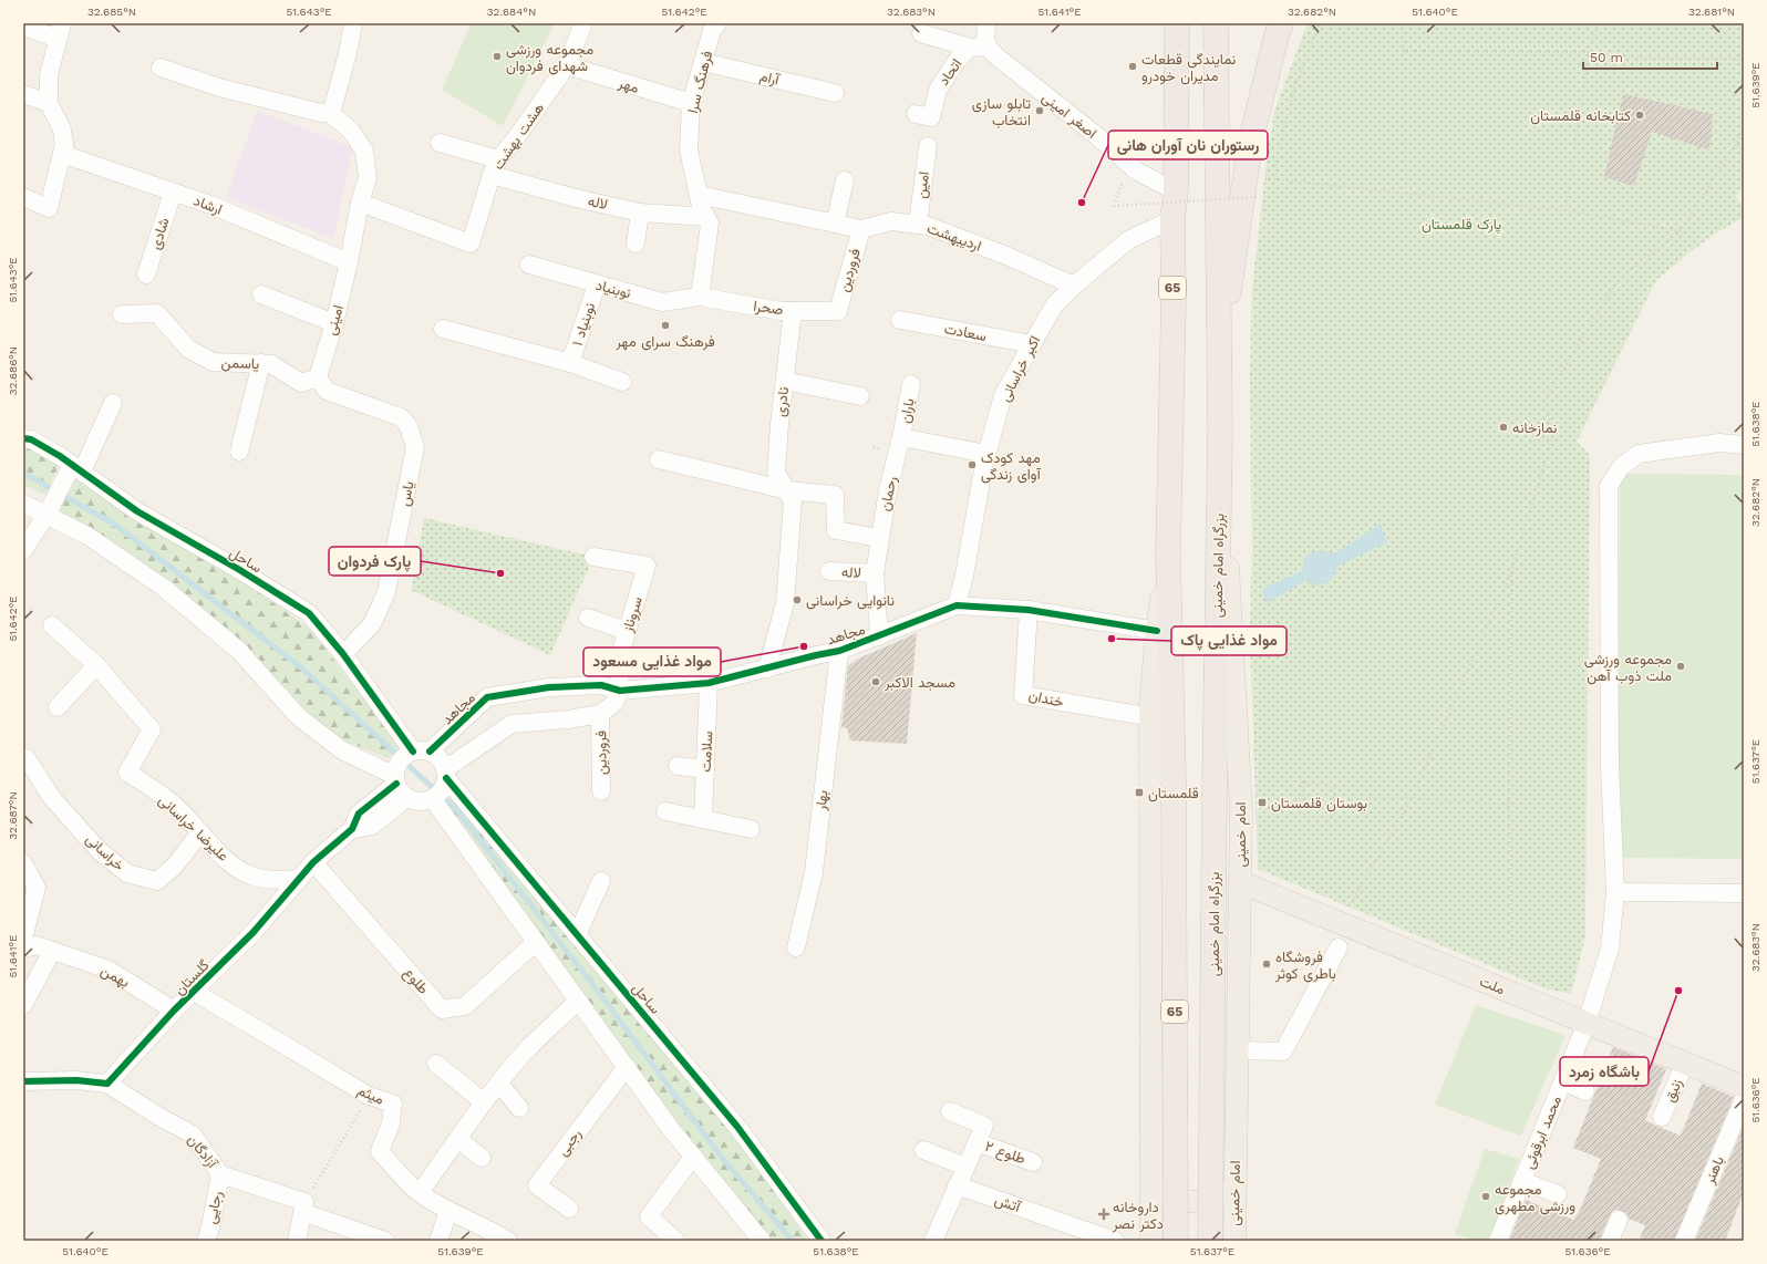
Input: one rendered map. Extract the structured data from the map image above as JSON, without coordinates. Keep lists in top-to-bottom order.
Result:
{
  "streets": {
    "highway": ["65", "بزرگراه امام خمینی"],
    "main road": ["امام خمینی", "ملت"],
    "street": [
      "اتحاد",
      "آرام",
      "فرهنگ سرا",
      "مهر",
      "اصغر امینی",
      "هشت بهشت",
      "امین",
      "لاله",
      "ارشاد",
      "شادی",
      "اردیبهشت",
      "فروردین",
      "نوبنیاد",
      "صحرا",
      "امینی",
      "نوبنیاد ۱",
      "سعادت",
      "یاسمن",
      "اکبر خراسانی",
      "نادری",
      "باران",
      "یاس",
      "رحمان",
      "ساحل",
      "سروناز",
      "مجاهد",
      "خندان",
      "سلامت",
      "بهار",
      "علیرضا خراسانی",
      "خراسانی",
      "بهمن",
      "گلستان",
      "طلوع",
      "زنبق",
      "میثم",
      "محمد ابرقوئی",
      "رجبی",
      "آزادگان",
      "طلوع ۲",
      "باهنر",
      "آتش",
      "رجایی"
    ]
  },
  "crossings": [
    ["اتحاد", "اصغر امینی"],
    ["آرام", "فرهنگ سرا"],
    ["فرهنگ سرا", "مهر"],
    ["فرهنگ سرا", "لاله"],
    ["فرهنگ سرا", "اردیبهشت"],
    ["فرهنگ سرا", "نوبنیاد"],
    ["فرهنگ سرا", "صحرا"],
    ["مهر", "هشت بهشت"],
    ["اصغر امینی", "65"],
    ["هشت بهشت", "لاله"],
    ["هشت بهشت", "امینی"],
    ["امین", "اردیبهشت"],
    ["لاله", "رحمان"],
    ["ارشاد", "شادی"],
    ["ارشاد", "امینی"],
    ["اردیبهشت", "فروردین"],
    ["اردیبهشت", "اکبر خراسانی"],
    ["فروردین", "صحرا"],
    ["65", "اکبر خراسانی"],
    ["نوبنیاد", "صحرا"],
    ["نوبنیاد", "نوبنیاد ۱"],
    ["صحرا", "نادری"],
    ["امینی", "یاسمن"],
    ["امینی", "یاس"],
    ["سعادت", "اکبر خراسانی"],
    ["یاسمن", "یاس"],
    ["اکبر خراسانی", "مجاهد"],
    ["نادری", "مجاهد"],
    ["باران", "رحمان"],
    ["یاس", "ساحل"],
    ["رحمان", "مجاهد"],
    ["ساحل", "مجاهد"],
    ["ساحل", "گلستان"],
    ["بزرگراه امام خمینی", "امام خمینی"],
    ["سروناز", "مجاهد"],
    ["مجاهد", "خندان"],
    ["مجاهد", "سلامت"],
    ["مجاهد", "بهار"],
    ["مجاهد", "گلستان"],
    ["علیرضا خراسانی", "خراسانی"],
    ["علیرضا خراسانی", "گلستان"],
    ["امام خمینی", "ملت"],
    ["بهمن", "گلستان"],
    ["گلستان", "طلوع"],
    ["گلستان", "میثم"],
    ["گلستان", "آزادگان"],
    ["ملت", "زنبق"],
    ["ملت", "محمد ابرقوئی"],
    ["آزادگان", "رجایی"]
  ],
  "parks": ["پارک قلمستان"],
  "places": {
    "other": [
      "مجموعه ورزشی شهدای فردوان",
      "نمایندگی قطعات مدیران خودرو",
      "تابلو سازی انتخاب",
      "کتابخانه قلمستان",
      "رستوران نان آوران هانی",
      "فرهنگ سرای مهر",
      "نمازخانه",
      "مهد کودک آوای زندگی",
      "پارک فردوان",
      "نانوایی خراسانی",
      "مواد غذایی پاک",
      "مواد غذایی مسعود",
      "مجموعه ورزشی ملت ذوب آهن",
      "مسجد الاکبر",
      "فروشگاه باطری کوثر",
      "باشگاه زمرد",
      "مجموعه ورزشی مطهری"
    ],
    "transit": ["قلمستان", "بوستان قلمستان"],
    "health": ["داروخانه دکتر نصر"]
  },
  "scale_bar": "50 m",
  "coordinates": [
    "32.685°N",
    "51.643°E",
    "32.684°N",
    "51.642°E",
    "32.683°N",
    "51.641°E",
    "32.682°N",
    "51.640°E",
    "32.681°N",
    "51.639°E",
    "32.686°N",
    "51.638°E",
    "51.637°E",
    "32.687°N",
    "51.636°E"
  ]
}
